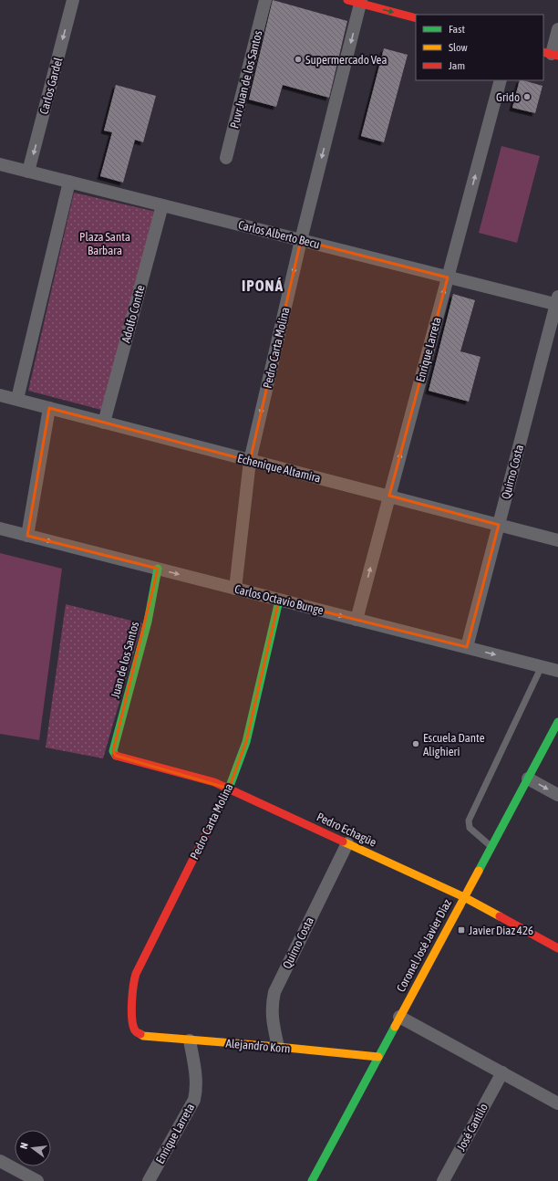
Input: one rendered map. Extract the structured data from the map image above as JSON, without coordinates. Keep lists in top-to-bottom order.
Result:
{
  "streets": {
    "street": [
      "Puvr Juan de los Santos",
      "Carlos Gardel",
      "Carlos Alberto Becu",
      "Adolfo Contte",
      "Pedro Carta Molina",
      "Enrique Larreta",
      "Echenique Altamira",
      "Quirno Costa",
      "Carlos Octavio Bunge",
      "Juan de los Santos",
      "Pedro Echagüe",
      "Coronel José Javier Díaz",
      "Alejandro Korn",
      "José Cantilo"
    ]
  },
  "crossings": [
    ["Carlos Gardel", "Carlos Alberto Becu"],
    ["Carlos Alberto Becu", "Adolfo Contte"],
    ["Carlos Alberto Becu", "Pedro Carta Molina"],
    ["Carlos Alberto Becu", "Enrique Larreta"],
    ["Carlos Alberto Becu", "Quirno Costa"],
    ["Adolfo Contte", "Echenique Altamira"],
    ["Pedro Carta Molina", "Echenique Altamira"],
    ["Pedro Carta Molina", "Carlos Octavio Bunge"],
    ["Pedro Carta Molina", "Pedro Echagüe"],
    ["Pedro Carta Molina", "Alejandro Korn"],
    ["Enrique Larreta", "Echenique Altamira"],
    ["Enrique Larreta", "Carlos Octavio Bunge"],
    ["Enrique Larreta", "Alejandro Korn"],
    ["Echenique Altamira", "Quirno Costa"],
    ["Quirno Costa", "Carlos Octavio Bunge"],
    ["Quirno Costa", "Pedro Echagüe"],
    ["Quirno Costa", "Alejandro Korn"],
    ["Carlos Octavio Bunge", "Juan de los Santos"],
    ["Juan de los Santos", "Pedro Echagüe"],
    ["Pedro Echagüe", "Coronel José Javier Díaz"],
    ["Coronel José Javier Díaz", "Alejandro Korn"]
  ],
  "one_way": [
    "Carlos Gardel",
    "Pedro Carta Molina",
    "Enrique Larreta",
    "Carlos Octavio Bunge"
  ],
  "districts": ["IPONÁ"],
  "parks": ["Plaza Santa Barbara"],
  "places": {
    "other": ["Supermercado Vea", "Grido", "Escuela Dante Alighieri"],
    "transit": ["Javier Diaz 426"]
  },
  "legend": ["Fast", "Slow", "Jam"],
  "north": "left"
}
